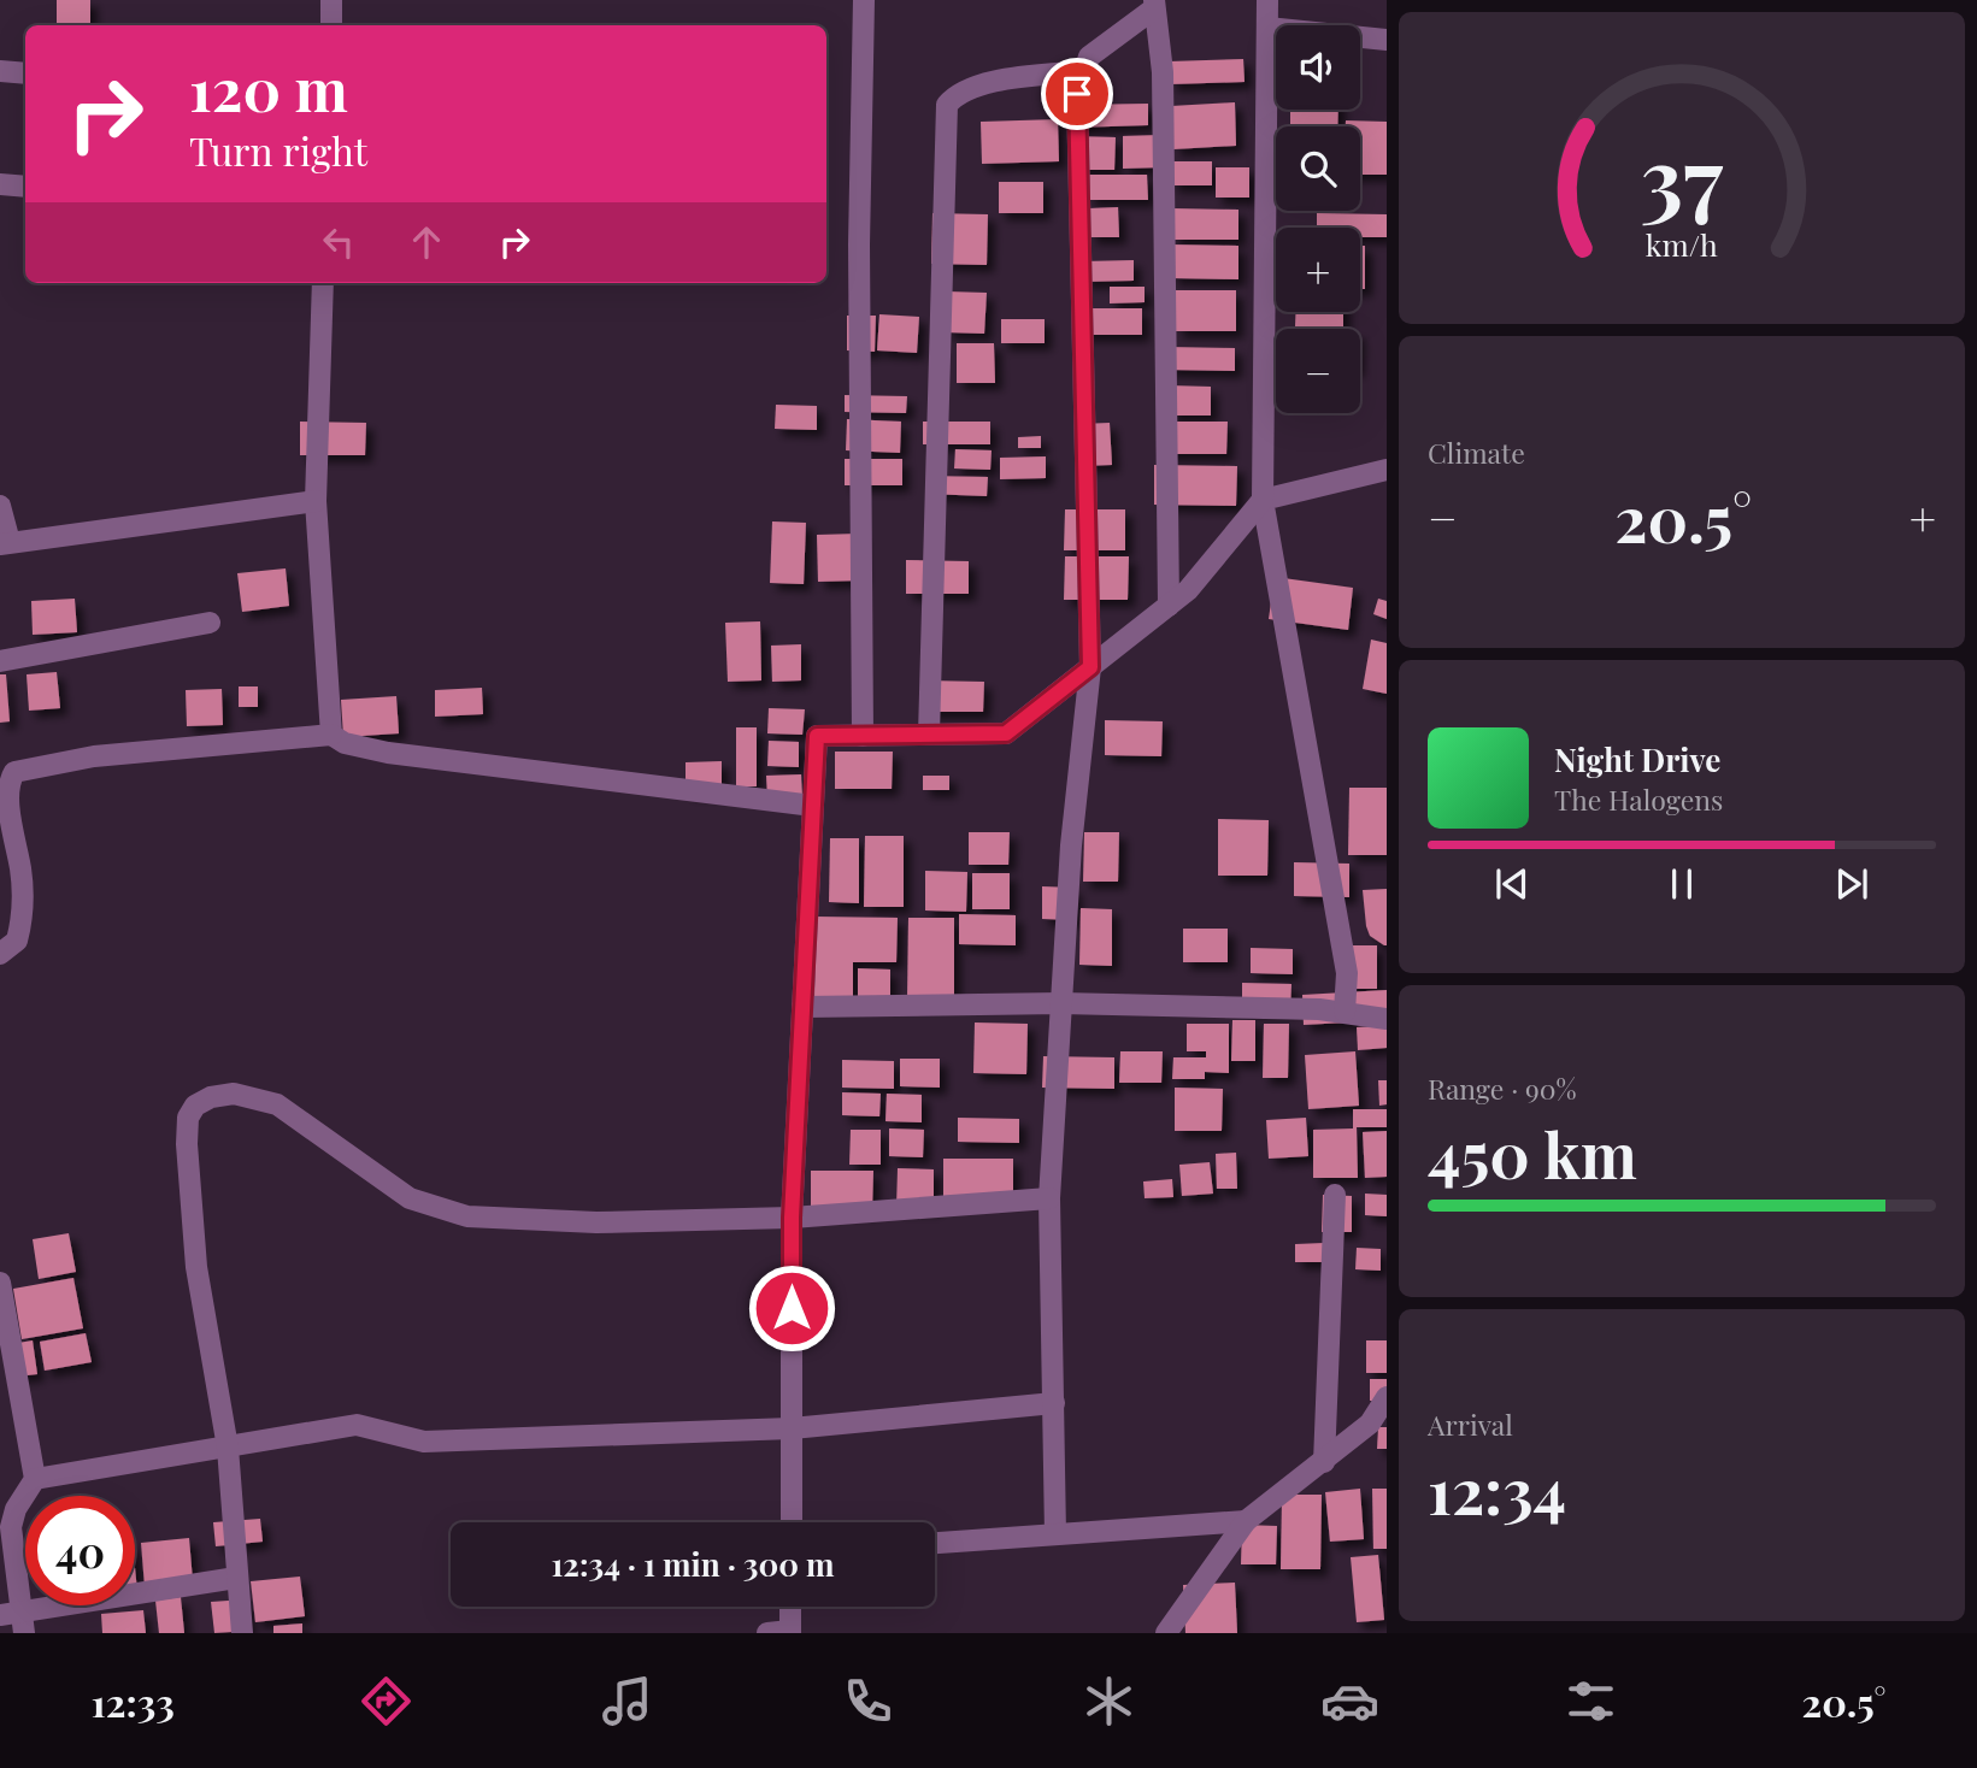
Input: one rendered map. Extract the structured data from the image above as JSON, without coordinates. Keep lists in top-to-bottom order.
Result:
{
  "page": {
    "map_buttons": ["+", "−"],
    "turn": ["120 m", "Turn right"],
    "tile": [
      "Climate",
      ["Range · 90%", "450 km"],
      ["Arrival", "12:34"]
    ],
    "heat": ["−", "20.5°", "+"],
    "song": ["Night Drive", "The Halogens"],
    "limit": "40",
    "trip": "12:34 · 1 min · 300 m",
    "tabs": ["12:33", "20.5°"],
    "gauge": ["37", "km/h"]
  }
}
